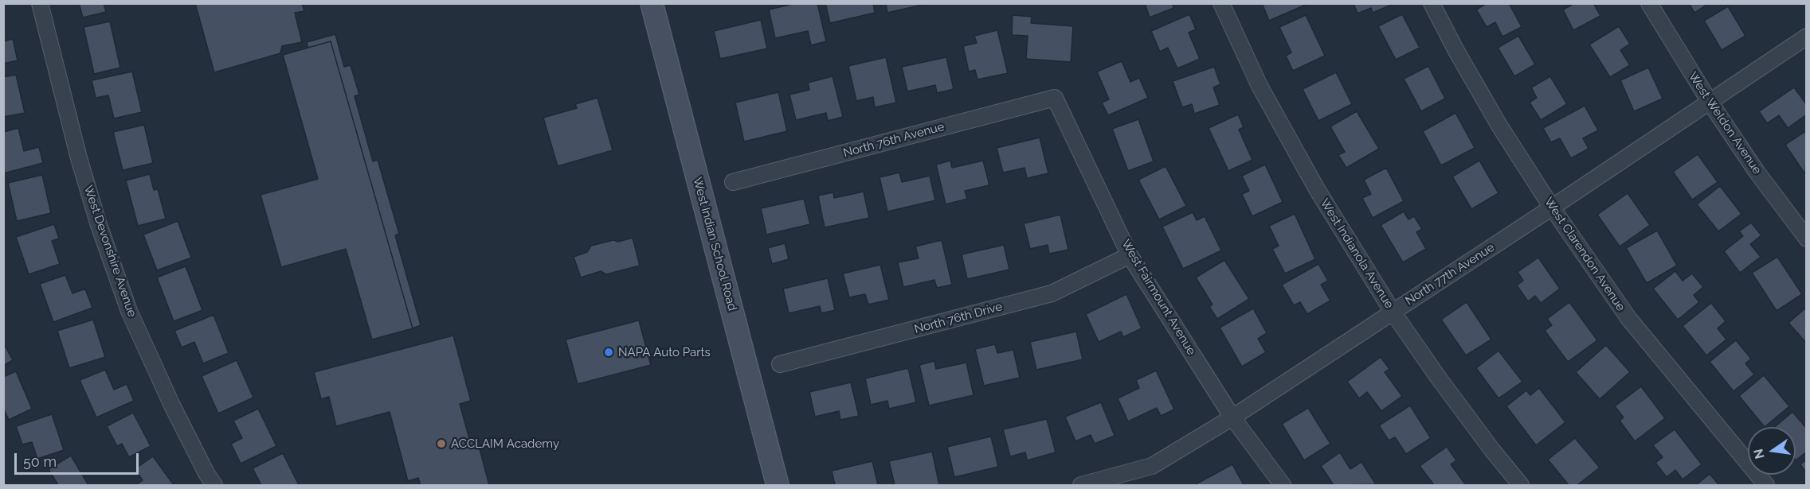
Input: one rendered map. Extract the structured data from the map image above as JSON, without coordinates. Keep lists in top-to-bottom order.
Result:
{
  "streets": {
    "main road": ["West Indian School Road"],
    "street": [
      "West Weldon Avenue",
      "North 76th Avenue",
      "West Devonshire Avenue",
      "West Indianola Avenue",
      "West Clarendon Avenue",
      "North 77th Avenue",
      "West Fairmount Avenue",
      "North 76th Drive"
    ]
  },
  "crossings": [
    ["West Weldon Avenue", "North 77th Avenue"],
    ["North 76th Avenue", "West Fairmount Avenue"],
    ["West Indianola Avenue", "North 77th Avenue"],
    ["West Clarendon Avenue", "North 77th Avenue"],
    ["North 77th Avenue", "West Fairmount Avenue"],
    ["West Fairmount Avenue", "North 76th Drive"]
  ],
  "places": ["NAPA Auto Parts", "ACCLAIM Academy"],
  "scale_bar": "50 m",
  "north": "left"
}
